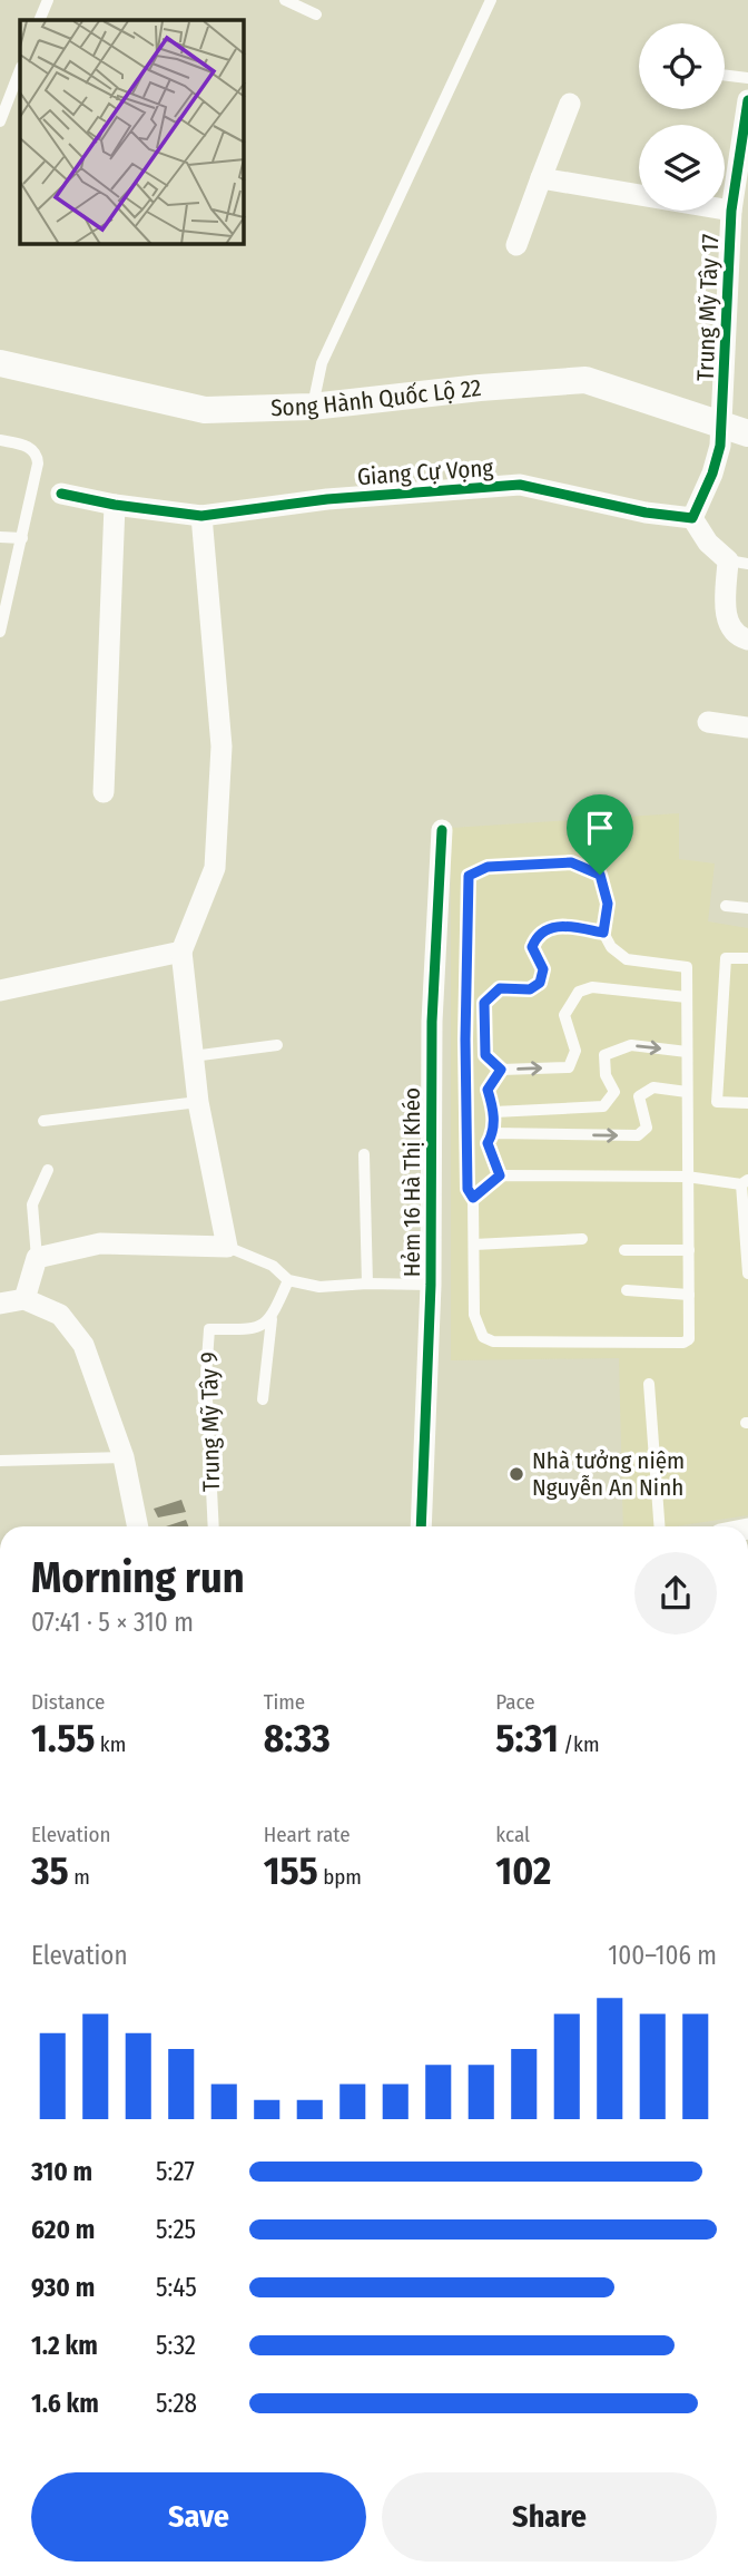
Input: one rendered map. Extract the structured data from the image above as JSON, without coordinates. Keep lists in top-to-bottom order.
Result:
{
  "streets": {
    "street": [
      "Trung Mỹ Tây 17",
      "Song Hành Quốc Lộ 22",
      "Giang Cự Vọng",
      "Hẻm 16 Hà Thị Khéo"
    ],
    "lane": ["Trung Mỹ Tây 9"]
  },
  "crossings": [
    ["Trung Mỹ Tây 17", "Song Hành Quốc Lộ 22"]
  ],
  "places": ["Nhà tưởng niệm Nguyễn An Ninh"],
  "page": {
    "heading": ["Morning run", "07:41 · 5 × 310 m"],
    "stats": [
      ["Distance", "1.55 km"],
      ["Time", "8:33"],
      ["Pace", "5:31 /km"],
      ["Elevation", "35 m"],
      ["Heart rate", "155 bpm"],
      ["kcal", "102"]
    ],
    "chart": ["Elevation", "100–106 m"],
    "list": [
      {
        "name": "310 m",
        "note": "5:27"
      },
      {
        "name": "620 m",
        "note": "5:25"
      },
      {
        "name": "930 m",
        "note": "5:45"
      },
      {
        "name": "1.2 km",
        "note": "5:32"
      },
      {
        "name": "1.6 km",
        "note": "5:28"
      }
    ],
    "buttons": ["Save", "Share"]
  }
}
